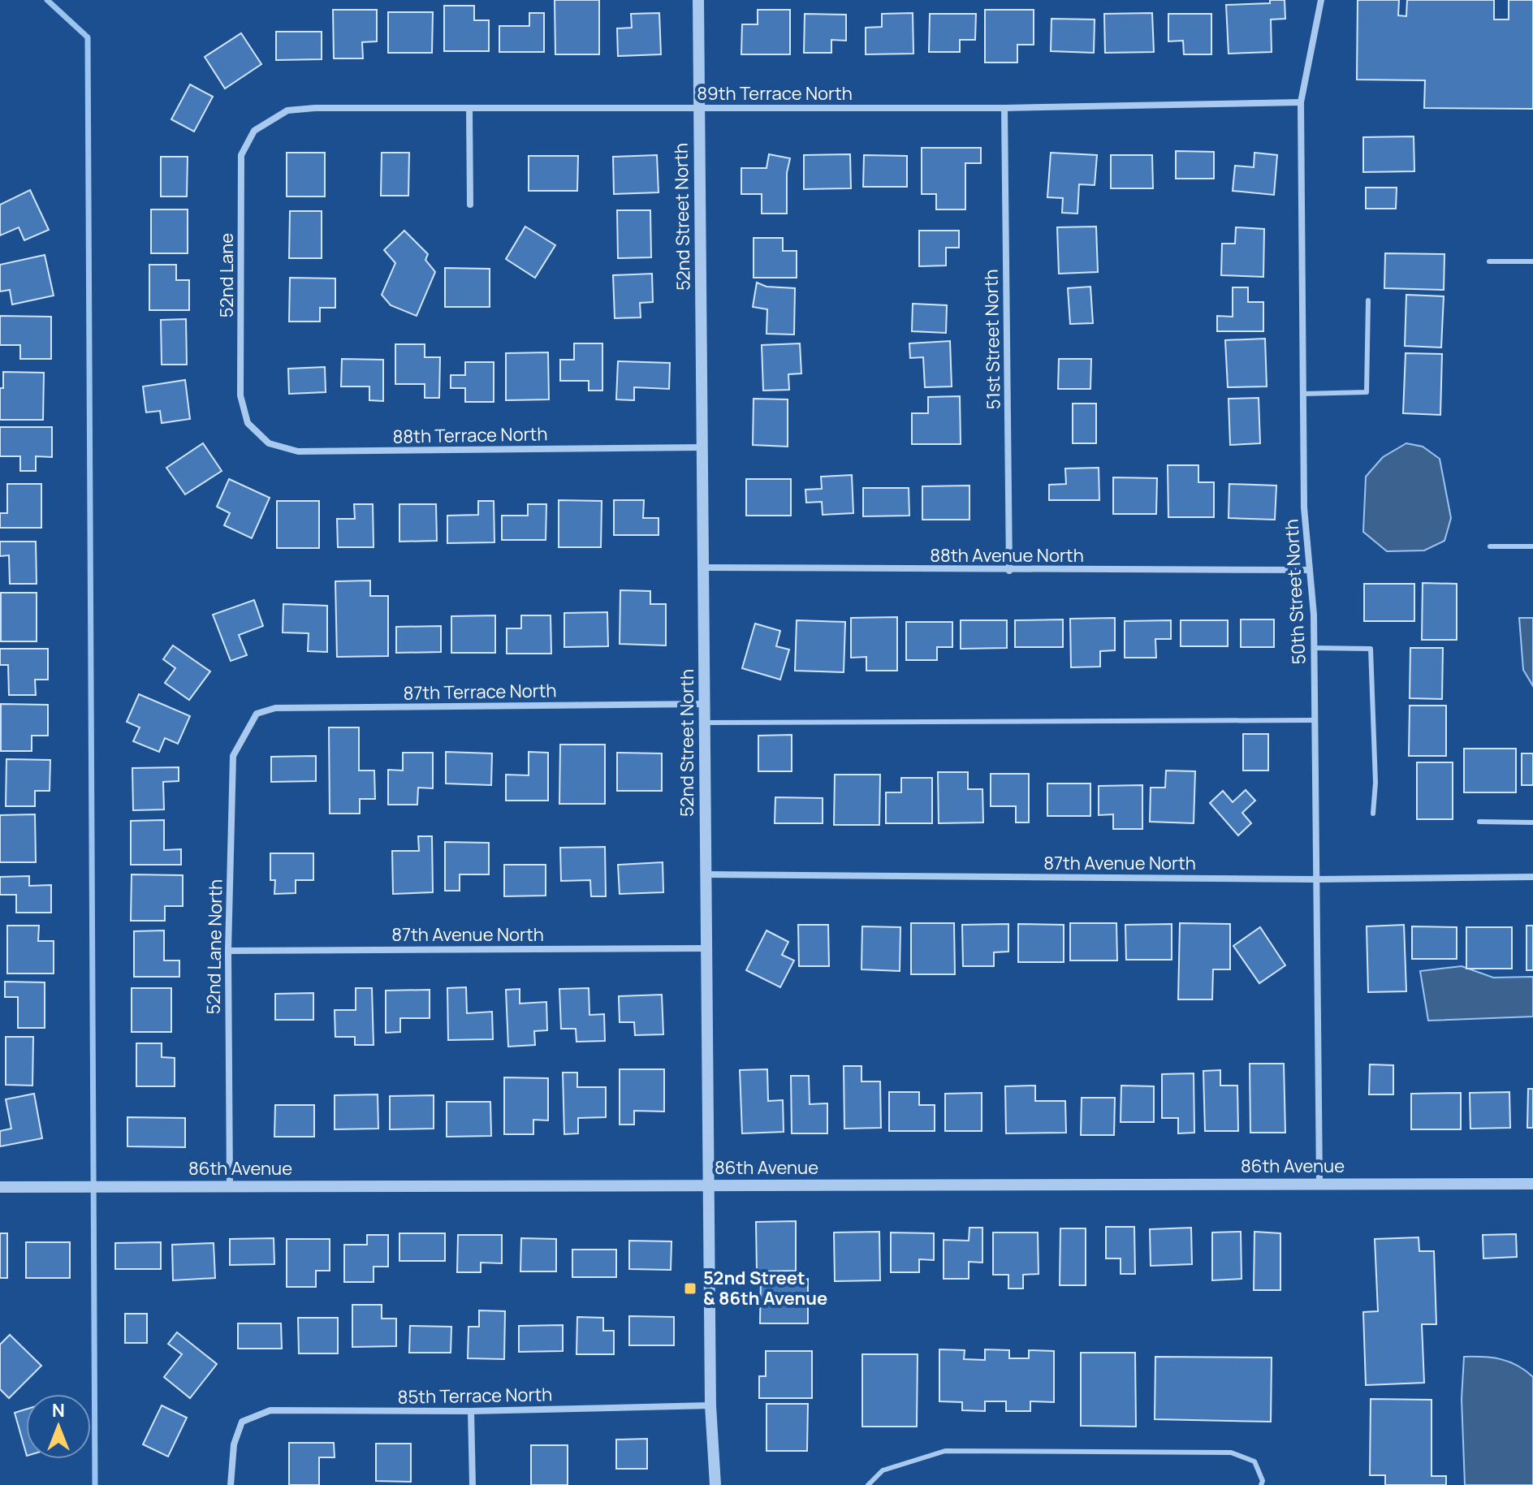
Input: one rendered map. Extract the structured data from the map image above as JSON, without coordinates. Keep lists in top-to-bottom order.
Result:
{
  "streets": {
    "street": [
      "89th Terrace North",
      "52nd Street North",
      "52nd Lane",
      "51st Street North",
      "88th Terrace North",
      "88th Avenue North",
      "50th Street North",
      "87th Terrace North",
      "87th Avenue North",
      "52nd Lane North",
      "86th Avenue",
      "85th Terrace North"
    ]
  },
  "crossings": [
    ["89th Terrace North", "52nd Street North"],
    ["89th Terrace North", "52nd Lane"],
    ["89th Terrace North", "51st Street North"],
    ["89th Terrace North", "50th Street North"],
    ["52nd Street North", "88th Terrace North"],
    ["52nd Street North", "88th Avenue North"],
    ["52nd Street North", "87th Terrace North"],
    ["52nd Street North", "87th Avenue North"],
    ["52nd Street North", "86th Avenue"],
    ["52nd Street North", "85th Terrace North"],
    ["52nd Lane", "88th Terrace North"],
    ["51st Street North", "88th Avenue North"],
    ["88th Avenue North", "50th Street North"],
    ["50th Street North", "87th Avenue North"],
    ["50th Street North", "86th Avenue"],
    ["87th Terrace North", "52nd Lane North"],
    ["87th Avenue North", "52nd Lane North"],
    ["52nd Lane North", "86th Avenue"]
  ],
  "places": {
    "transit": ["52nd Street & 86th Avenue"]
  },
  "north": "top"
}
